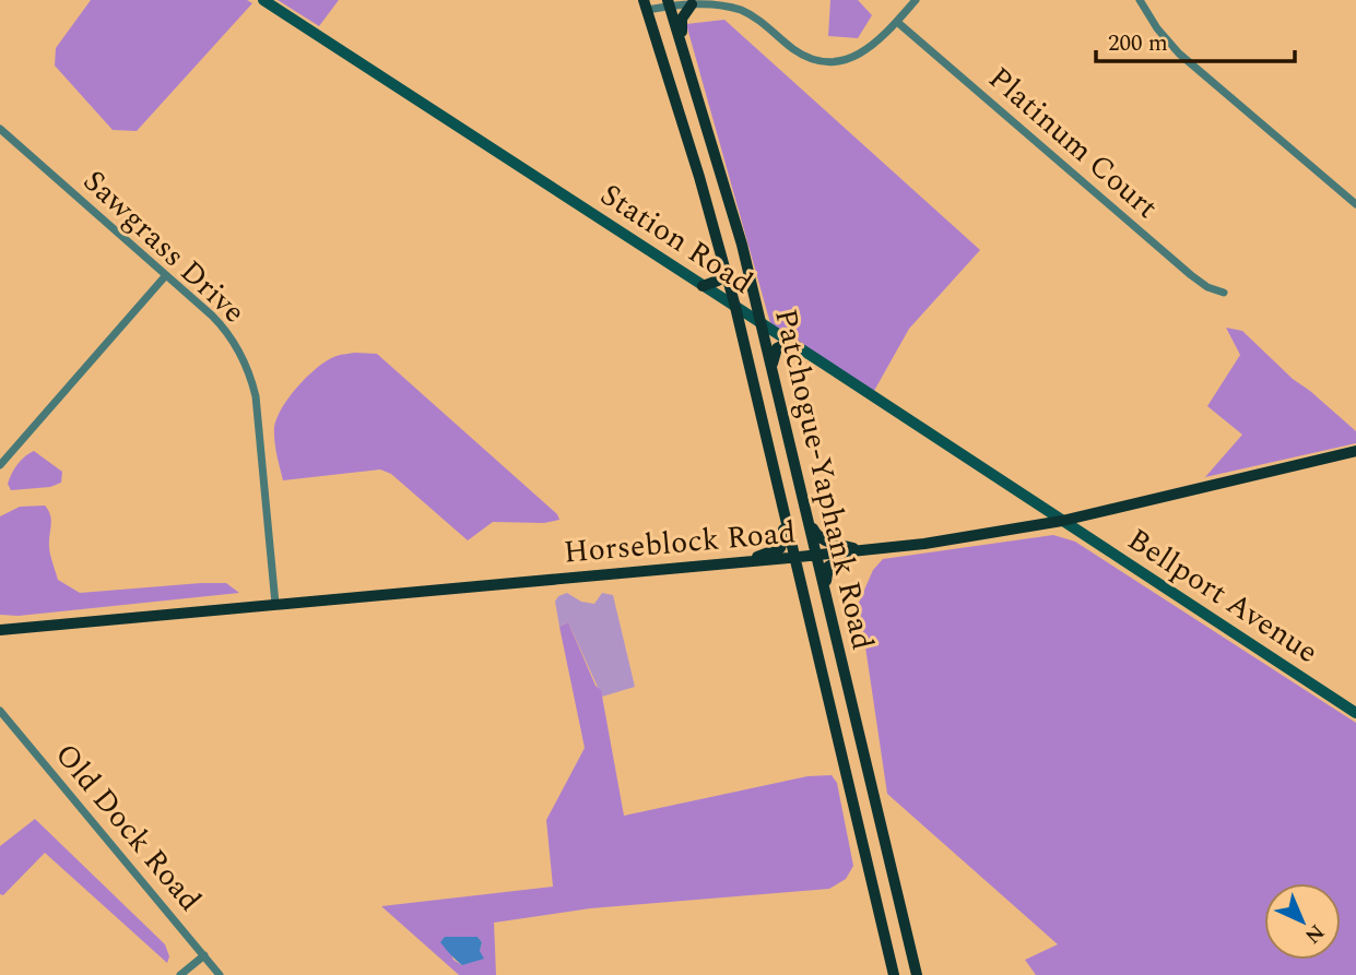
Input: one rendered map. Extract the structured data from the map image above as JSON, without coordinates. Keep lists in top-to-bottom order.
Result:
{
  "streets": {
    "main road": [
      "Station Road",
      "Patchogue-Yaphank Road",
      "Horseblock Road",
      "Bellport Avenue"
    ],
    "street": ["Platinum Court", "Sawgrass Drive", "Old Dock Road"]
  },
  "crossings": [
    ["Station Road", "Patchogue-Yaphank Road"],
    ["Station Road", "Horseblock Road"],
    ["Station Road", "Bellport Avenue"],
    ["Sawgrass Drive", "Horseblock Road"],
    ["Patchogue-Yaphank Road", "Horseblock Road"],
    ["Horseblock Road", "Bellport Avenue"]
  ],
  "scale_bar": "200 m",
  "north": "bottom right"
}
